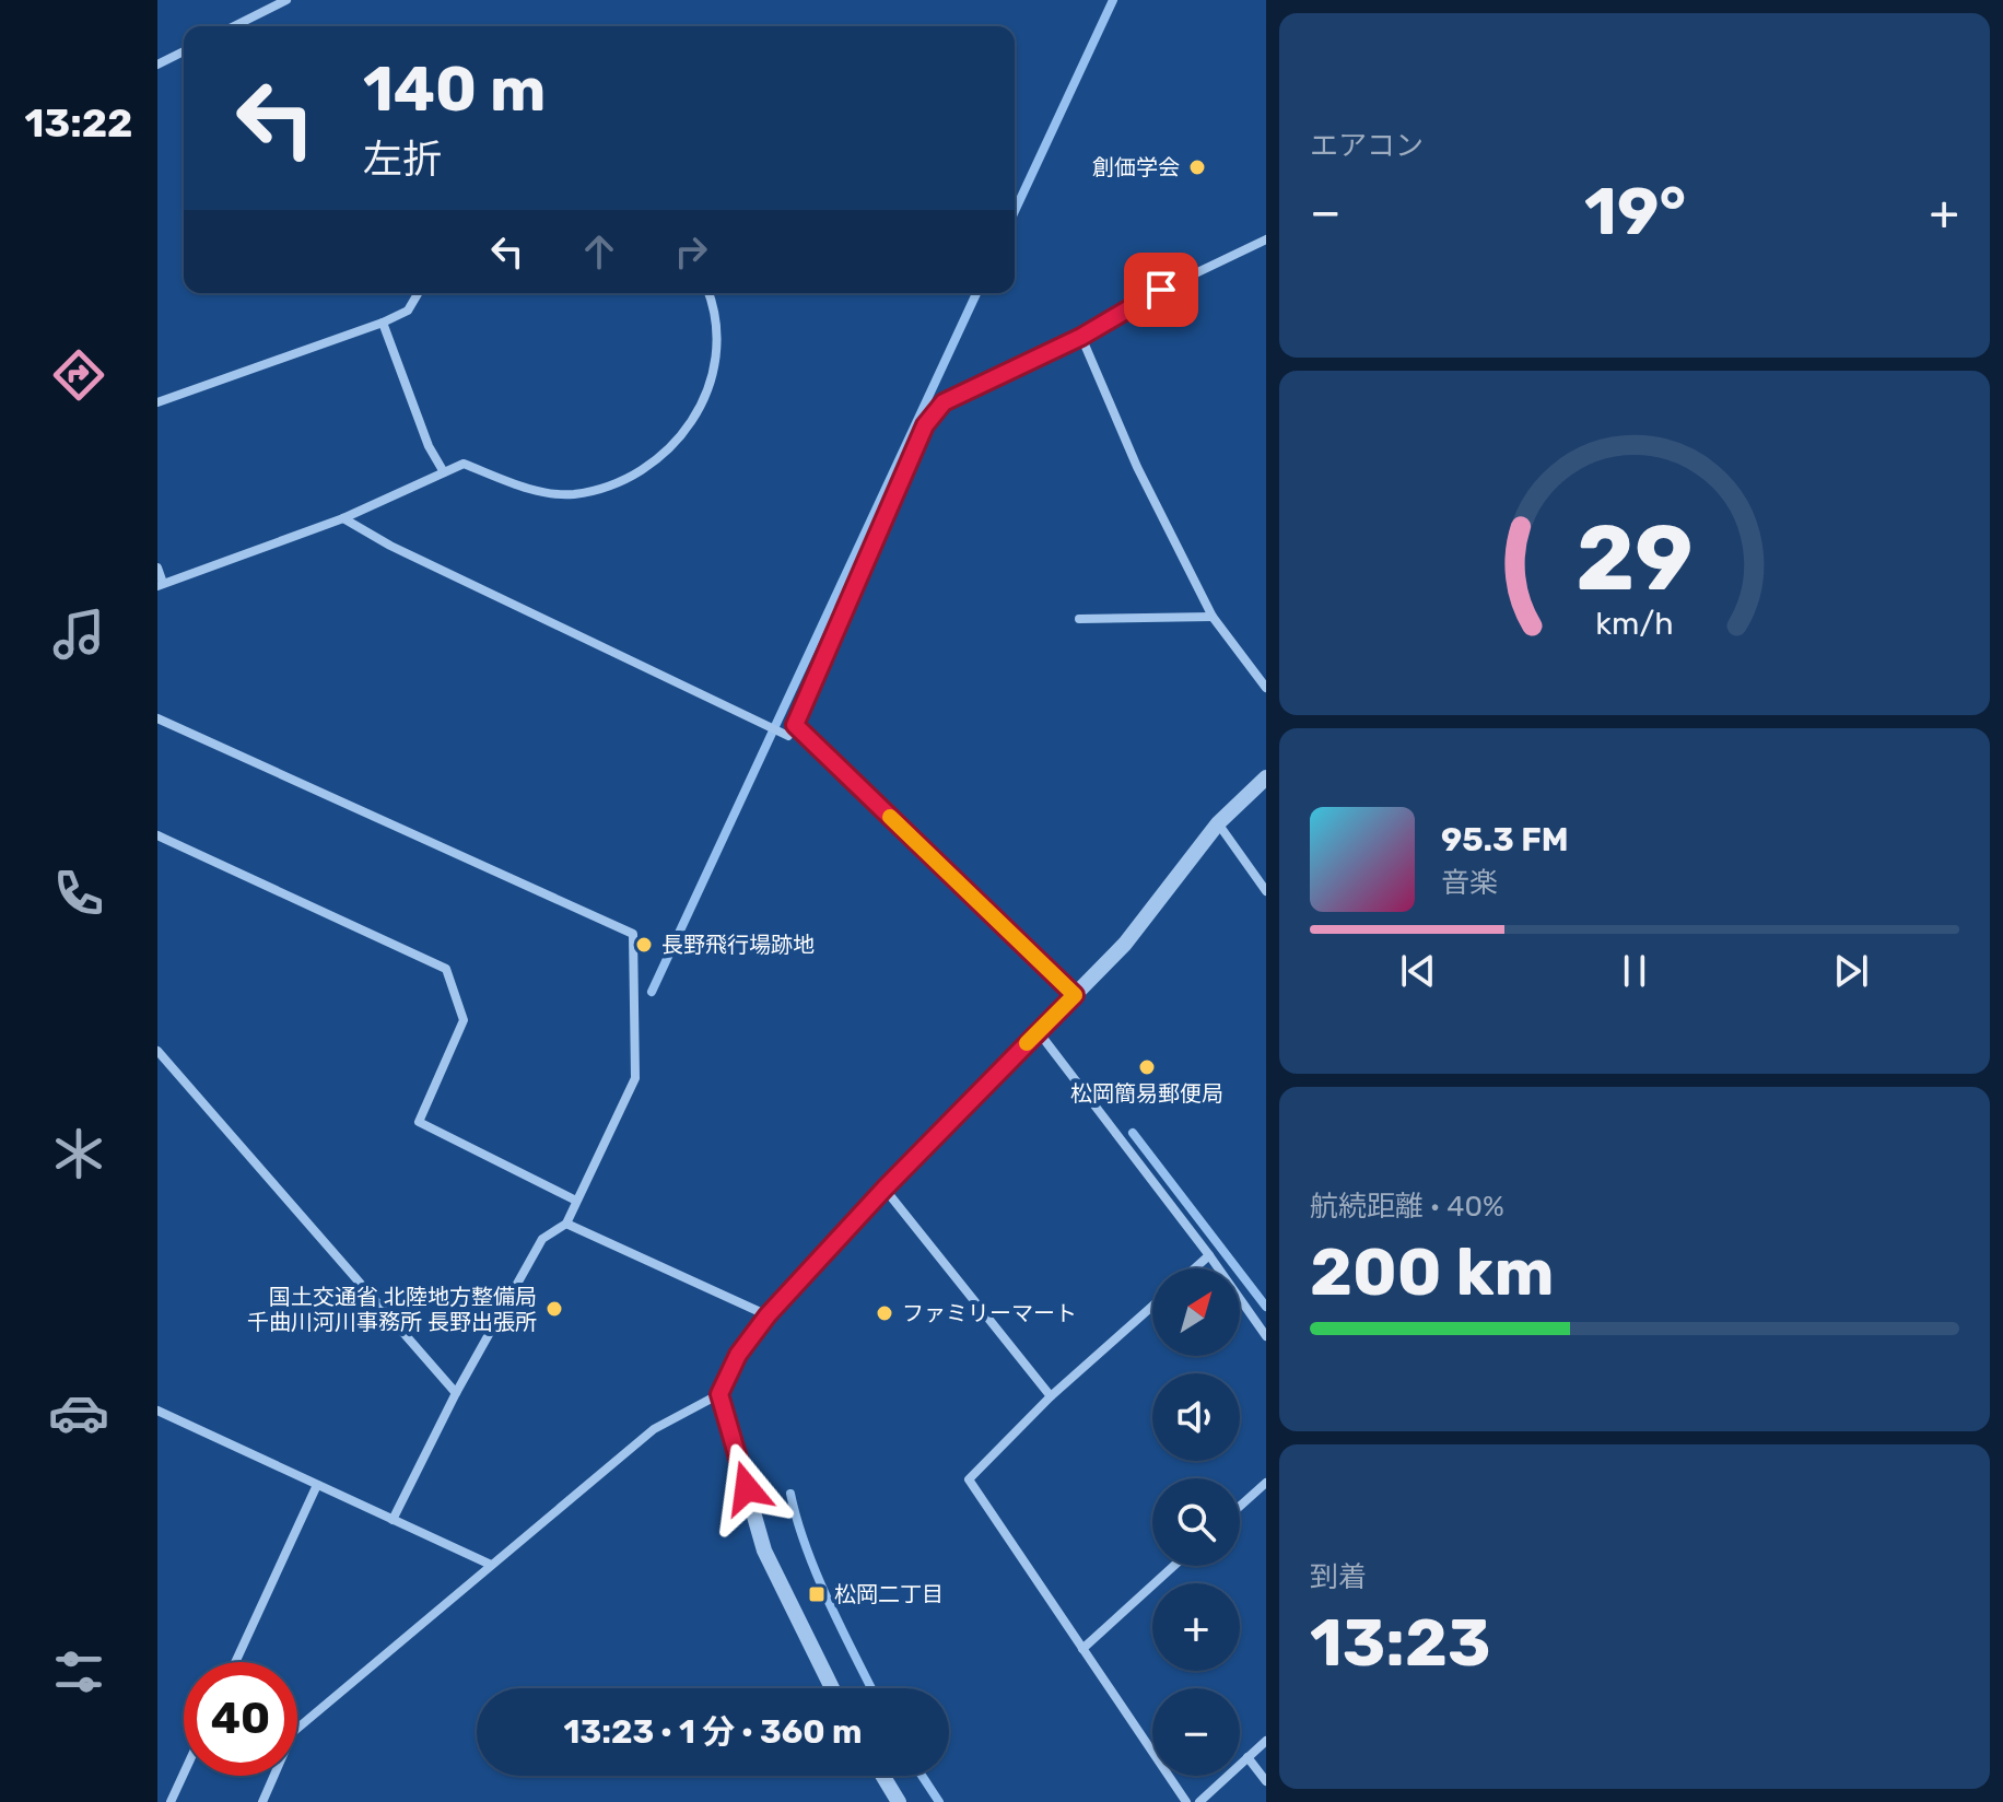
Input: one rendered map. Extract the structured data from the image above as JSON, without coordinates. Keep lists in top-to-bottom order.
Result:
{
  "places": {
    "other": [
      "創価学会",
      "長野飛行場跡地",
      "松岡簡易郵便局",
      "国土交通省 北陸地方整備局 千曲川河川事務所 長野出張所",
      "ファミリーマート"
    ],
    "transit": ["松岡二丁目"]
  },
  "north": "top right",
  "page": {
    "tabs": "13:22",
    "tile": [
      "エアコン",
      ["航続距離 · 40%", "200 km"],
      ["到着", "13:23"]
    ],
    "turn": ["140 m", "左折"],
    "heat": ["−", "19°", "+"],
    "song": ["95.3 FM", "音楽"],
    "map_buttons": ["+", "−"],
    "limit": "40",
    "trip": "13:23 · 1 分 · 360 m",
    "gauge": ["29", "km/h"]
  }
}
